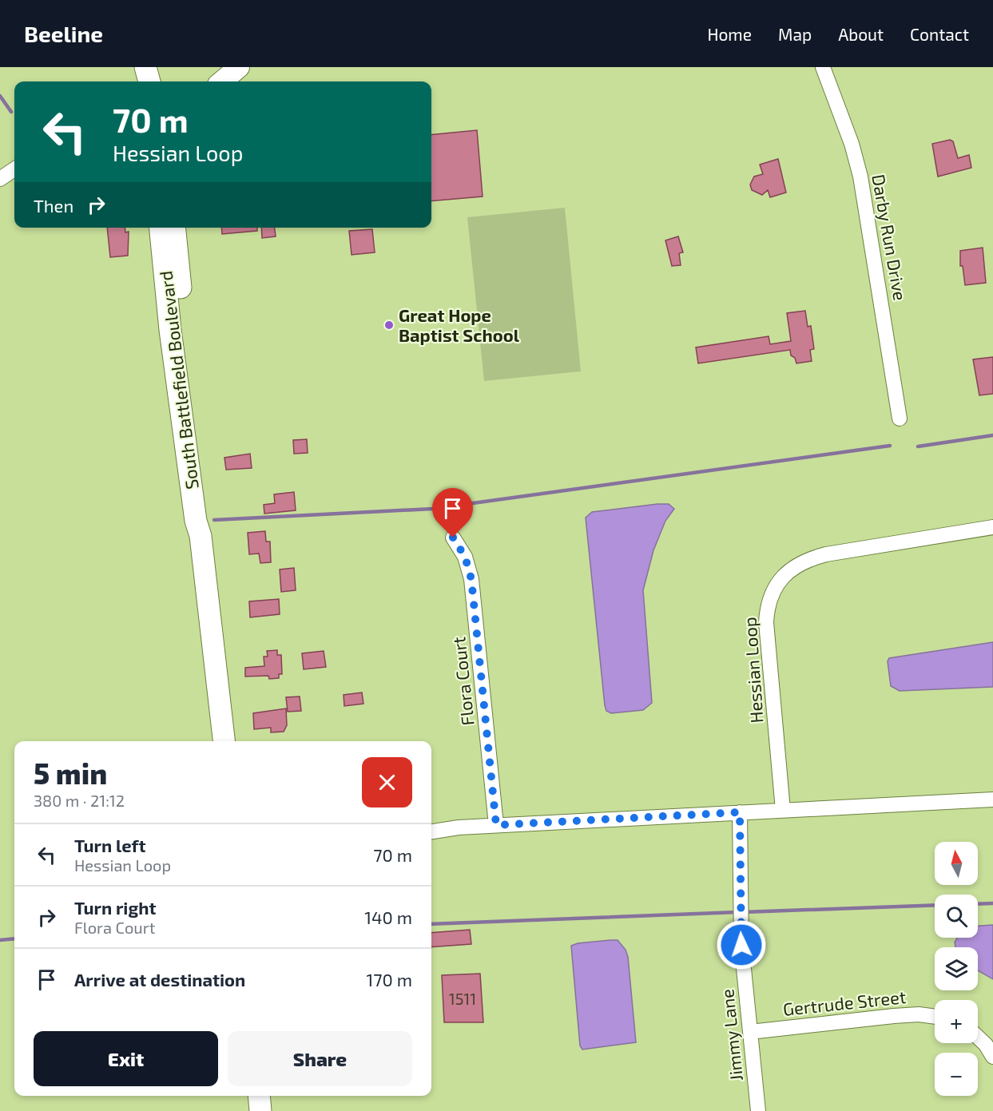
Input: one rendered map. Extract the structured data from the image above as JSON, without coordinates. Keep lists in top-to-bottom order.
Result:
{
  "streets": {
    "main road": ["South Battlefield Boulevard"],
    "street": [
      "Darby Run Drive",
      "Hessian Loop",
      "Flora Court",
      "Gertrude Street",
      "Jimmy Lane"
    ]
  },
  "crossings": [
    ["Gertrude Street", "Jimmy Lane"]
  ],
  "places": ["Great Hope Baptist School"],
  "house_numbers": ["1511"],
  "north": "top",
  "page": {
    "header": "Beeline",
    "nav": [
      "Home",
      "Map",
      "About",
      "Contact"
    ],
    "turn": ["70 m", "Hessian Loop"],
    "then": "Then",
    "heading": ["5 min", "380 m · 21:12"],
    "list": [
      {
        "name": "Turn left",
        "note": "Hessian Loop",
        "value": "70 m"
      },
      {
        "name": "Turn right",
        "note": "Flora Court",
        "value": "140 m"
      },
      {
        "name": "Arrive at destination",
        "value": "170 m"
      }
    ],
    "map_buttons": ["+", "−"],
    "buttons": ["Exit", "Share"]
  }
}
